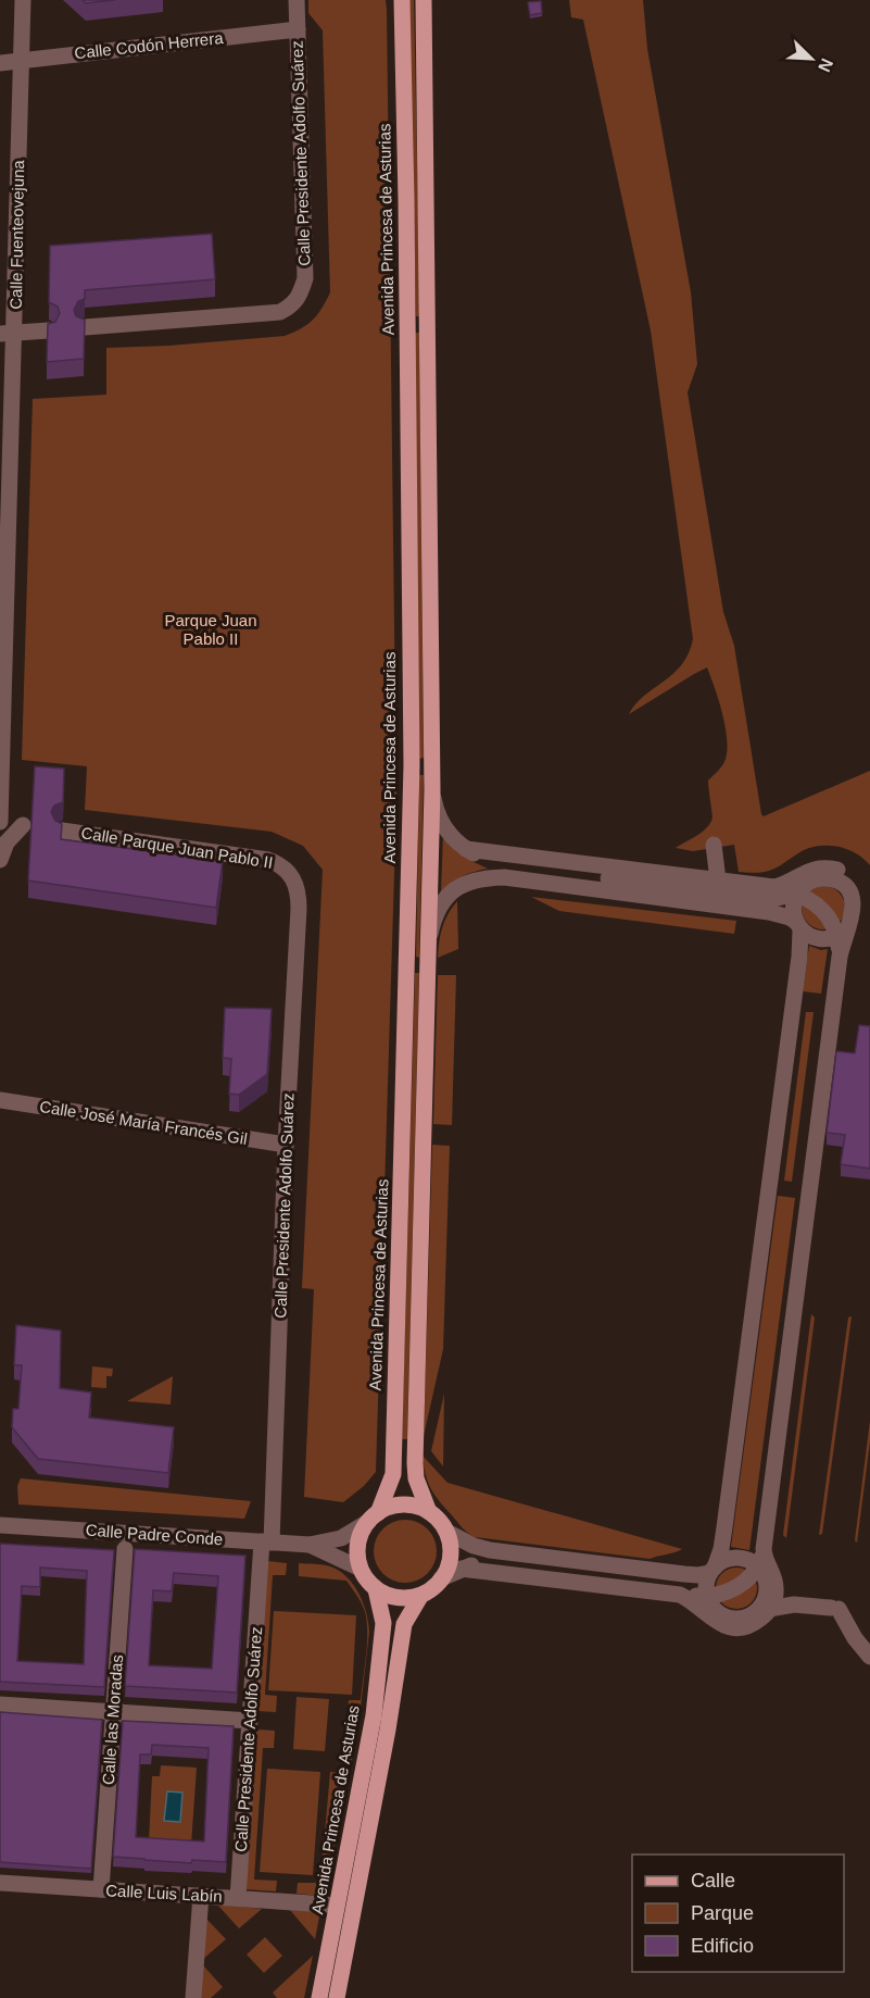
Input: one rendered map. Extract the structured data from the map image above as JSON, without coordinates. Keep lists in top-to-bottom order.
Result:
{
  "streets": {
    "main road": ["Avenida Princesa de Asturias"],
    "street": [
      "Calle Codón Herrera",
      "Calle Presidente Adolfo Suárez",
      "Calle Fuenteovejuna",
      "Calle Parque Juan Pablo II",
      "Calle José María Francés Gil",
      "Calle Padre Conde",
      "Calle las Moradas",
      "Calle Luis Labín"
    ]
  },
  "crossings": [
    ["Calle Codón Herrera", "Calle Presidente Adolfo Suárez"],
    ["Calle Codón Herrera", "Calle Fuenteovejuna"],
    ["Calle Presidente Adolfo Suárez", "Calle Parque Juan Pablo II"],
    ["Calle Presidente Adolfo Suárez", "Calle José María Francés Gil"],
    ["Calle Presidente Adolfo Suárez", "Calle Padre Conde"],
    ["Calle Presidente Adolfo Suárez", "Calle Luis Labín"],
    ["Avenida Princesa de Asturias", "Calle Padre Conde"],
    ["Calle las Moradas", "Calle Luis Labín"]
  ],
  "parks": ["Parque Juan Pablo II"],
  "legend": ["Calle", "Parque", "Edificio"],
  "north": "bottom right"
}
